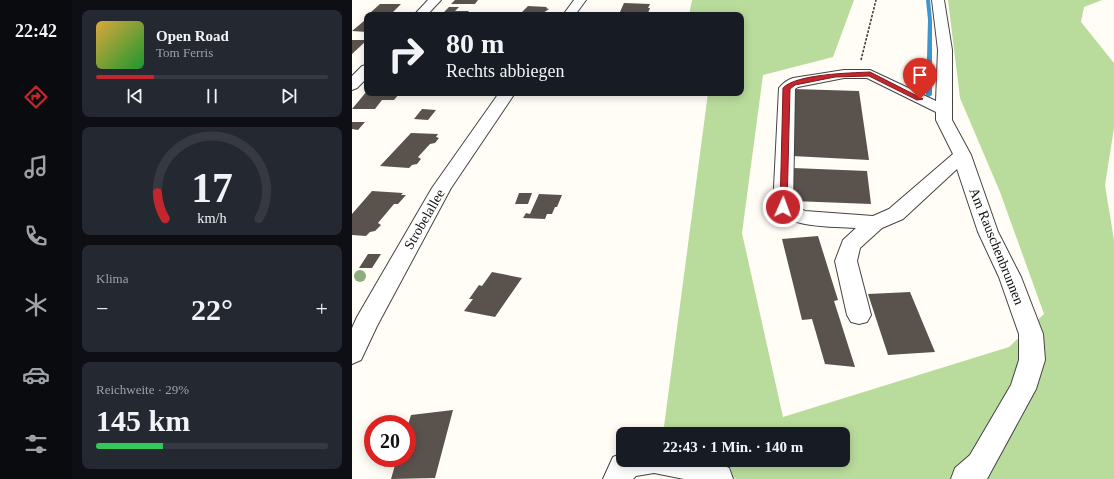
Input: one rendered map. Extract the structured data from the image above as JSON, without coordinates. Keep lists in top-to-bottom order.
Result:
{
  "streets": {
    "street": ["Strobelallee", "Am Rauschenbrunnen"]
  },
  "page": {
    "tabs": "22:42",
    "turn": ["80 m", "Rechts abbiegen"],
    "song": ["Open Road", "Tom Ferris"],
    "tile": [
      "Klima",
      ["Reichweite · 29%", "145 km"]
    ],
    "heat": ["−", "22°", "+"],
    "limit": "20",
    "trip": "22:43 · 1 Min. · 140 m",
    "gauge": ["17", "km/h"]
  }
}
